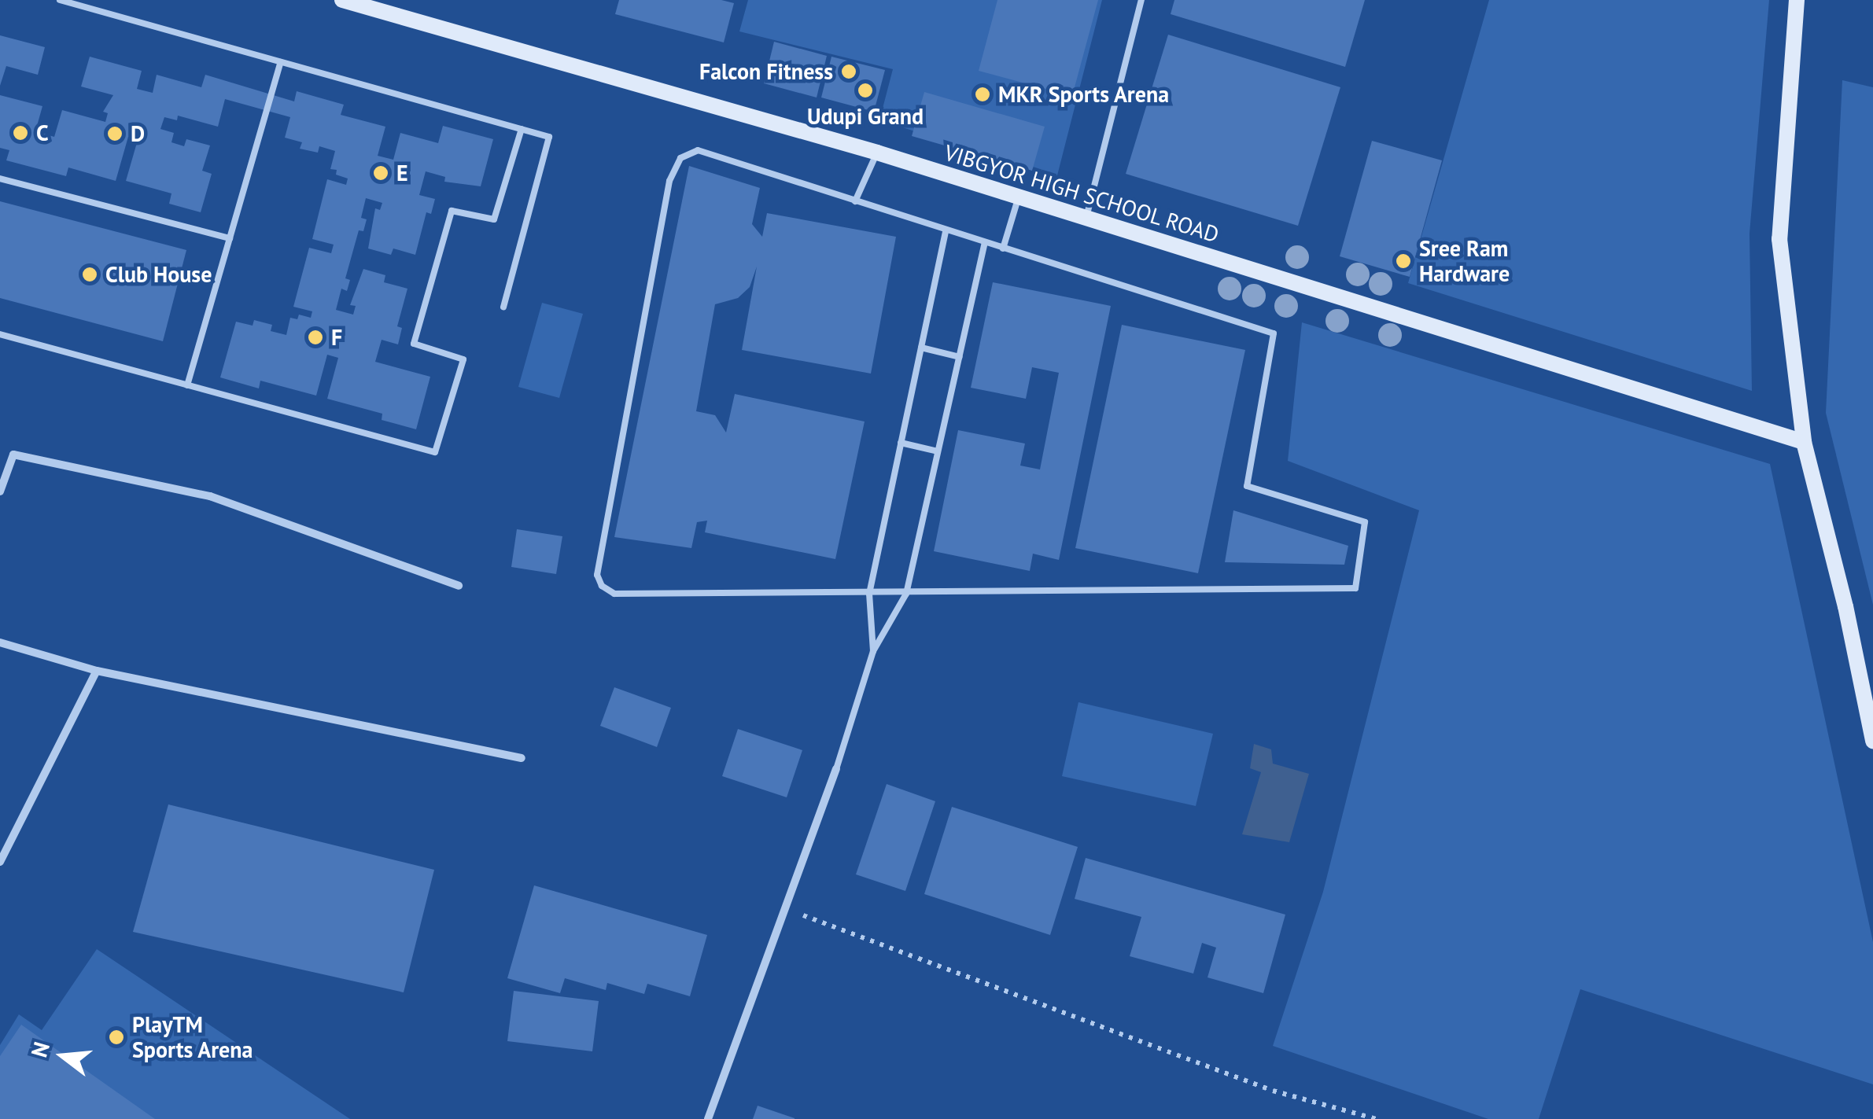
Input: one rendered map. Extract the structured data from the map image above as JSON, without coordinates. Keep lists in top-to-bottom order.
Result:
{
  "streets": {
    "street": ["VIBGYOR HIGH SCHOOL ROAD"]
  },
  "places": [
    "Falcon Fitness",
    "Udupi Grand",
    "MKR Sports Arena",
    "C",
    "D",
    "E",
    "Sree Ram Hardware",
    "Club House",
    "F",
    "PlayTM Sports Arena"
  ],
  "north": "left"
}
